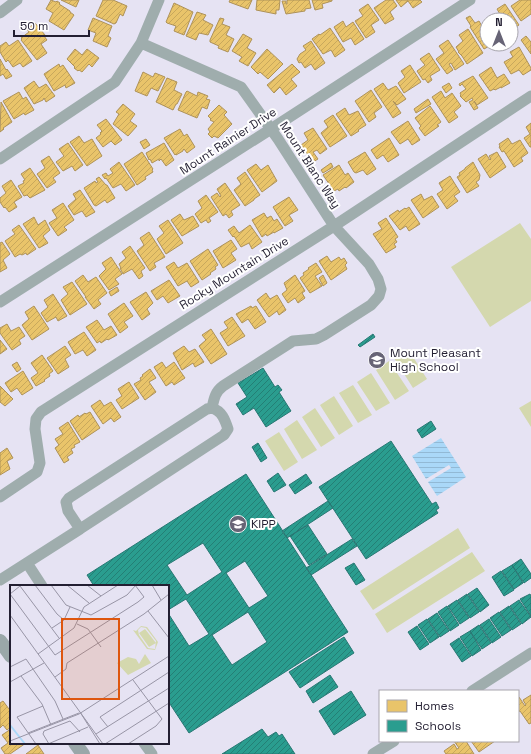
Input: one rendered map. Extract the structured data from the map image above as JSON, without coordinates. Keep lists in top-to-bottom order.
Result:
{
  "streets": {
    "street": ["Mount Rainier Drive", "Mount Blanc Way", "Rocky Mountain Drive"]
  },
  "crossings": [
    ["Mount Rainier Drive", "Mount Blanc Way"],
    ["Mount Blanc Way", "Rocky Mountain Drive"]
  ],
  "places": {
    "school or university": ["Mount Pleasant High School", "KIPP"]
  },
  "legend": ["Homes", "Schools"],
  "scale_bar": "50 m",
  "north": "top"
}
